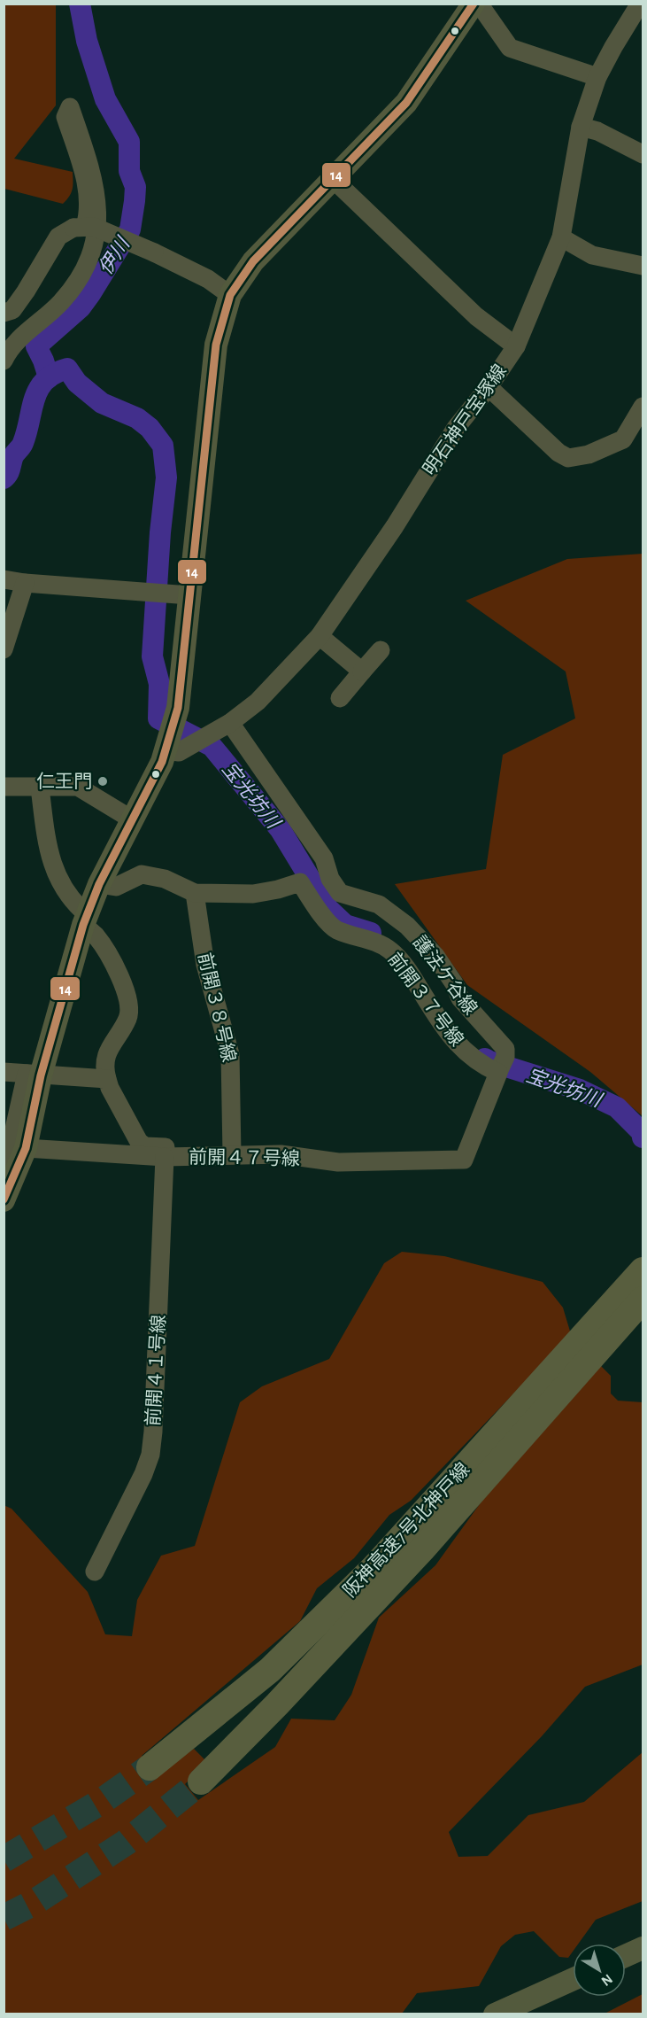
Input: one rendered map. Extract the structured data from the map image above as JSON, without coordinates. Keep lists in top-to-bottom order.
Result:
{
  "streets": {
    "highway": ["阪神高速7号北神戸線"],
    "street": [
      "明石神戸宝塚線",
      "護法ケ谷線",
      "前開３７号線",
      "前開３８号線",
      "前開４７号線",
      "前開４１号線"
    ]
  },
  "crossings": [
    ["明石神戸宝塚線", "護法ケ谷線"],
    ["前開３７号線", "前開３８号線"],
    ["前開３７号線", "前開４７号線"],
    ["前開３８号線", "前開４７号線"],
    ["前開４７号線", "前開４１号線"]
  ],
  "water": ["伊川", "宝光坊川"],
  "places": ["仁王門"],
  "lines": ["transit line 14"],
  "north": "bottom right"
}
